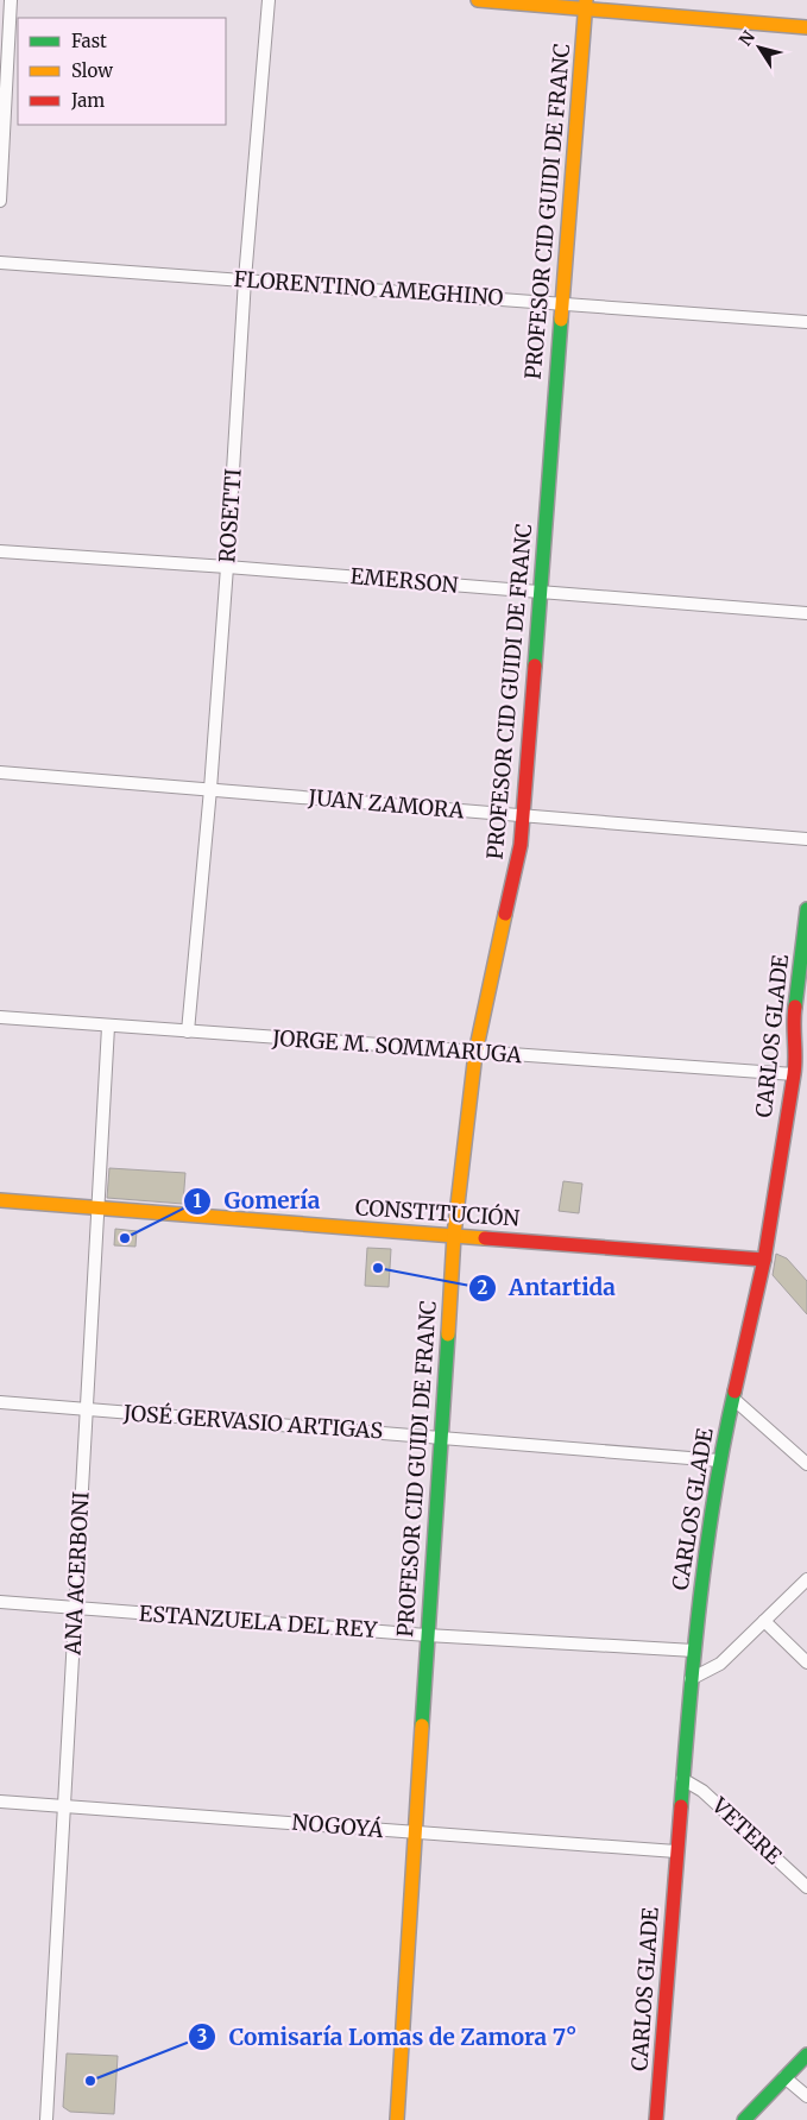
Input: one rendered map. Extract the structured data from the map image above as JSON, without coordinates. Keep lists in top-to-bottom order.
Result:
{
  "streets": {
    "street": [
      "PROFESOR CID GUIDI DE FRANC",
      "FLORENTINO AMEGHINO",
      "ROSETTI",
      "EMERSON",
      "JUAN ZAMORA",
      "CARLOS GLADE",
      "JORGE M. SOMMARUGA",
      "CONSTITUCIÓN",
      "JOSÉ GERVASIO ARTIGAS",
      "ANA ACERBONI",
      "ESTANZUELA DEL REY",
      "NOGOYÁ",
      "VETERE"
    ]
  },
  "crossings": [
    ["PROFESOR CID GUIDI DE FRANC", "FLORENTINO AMEGHINO"],
    ["PROFESOR CID GUIDI DE FRANC", "EMERSON"],
    ["PROFESOR CID GUIDI DE FRANC", "JUAN ZAMORA"],
    ["PROFESOR CID GUIDI DE FRANC", "JORGE M. SOMMARUGA"],
    ["PROFESOR CID GUIDI DE FRANC", "CONSTITUCIÓN"],
    ["PROFESOR CID GUIDI DE FRANC", "JOSÉ GERVASIO ARTIGAS"],
    ["PROFESOR CID GUIDI DE FRANC", "ESTANZUELA DEL REY"],
    ["PROFESOR CID GUIDI DE FRANC", "NOGOYÁ"],
    ["FLORENTINO AMEGHINO", "ROSETTI"],
    ["ROSETTI", "EMERSON"],
    ["ROSETTI", "JUAN ZAMORA"],
    ["ROSETTI", "JORGE M. SOMMARUGA"],
    ["CARLOS GLADE", "JORGE M. SOMMARUGA"],
    ["CARLOS GLADE", "CONSTITUCIÓN"],
    ["CARLOS GLADE", "JOSÉ GERVASIO ARTIGAS"],
    ["CARLOS GLADE", "ESTANZUELA DEL REY"],
    ["CARLOS GLADE", "NOGOYÁ"],
    ["CARLOS GLADE", "VETERE"],
    ["JORGE M. SOMMARUGA", "ANA ACERBONI"],
    ["CONSTITUCIÓN", "ANA ACERBONI"],
    ["JOSÉ GERVASIO ARTIGAS", "ANA ACERBONI"],
    ["ANA ACERBONI", "ESTANZUELA DEL REY"],
    ["ANA ACERBONI", "NOGOYÁ"]
  ],
  "places": ["Gomería", "Antartida", "Comisaría Lomas de Zamora 7°"],
  "legend": ["Fast", "Slow", "Jam"],
  "north": "top left"
}
